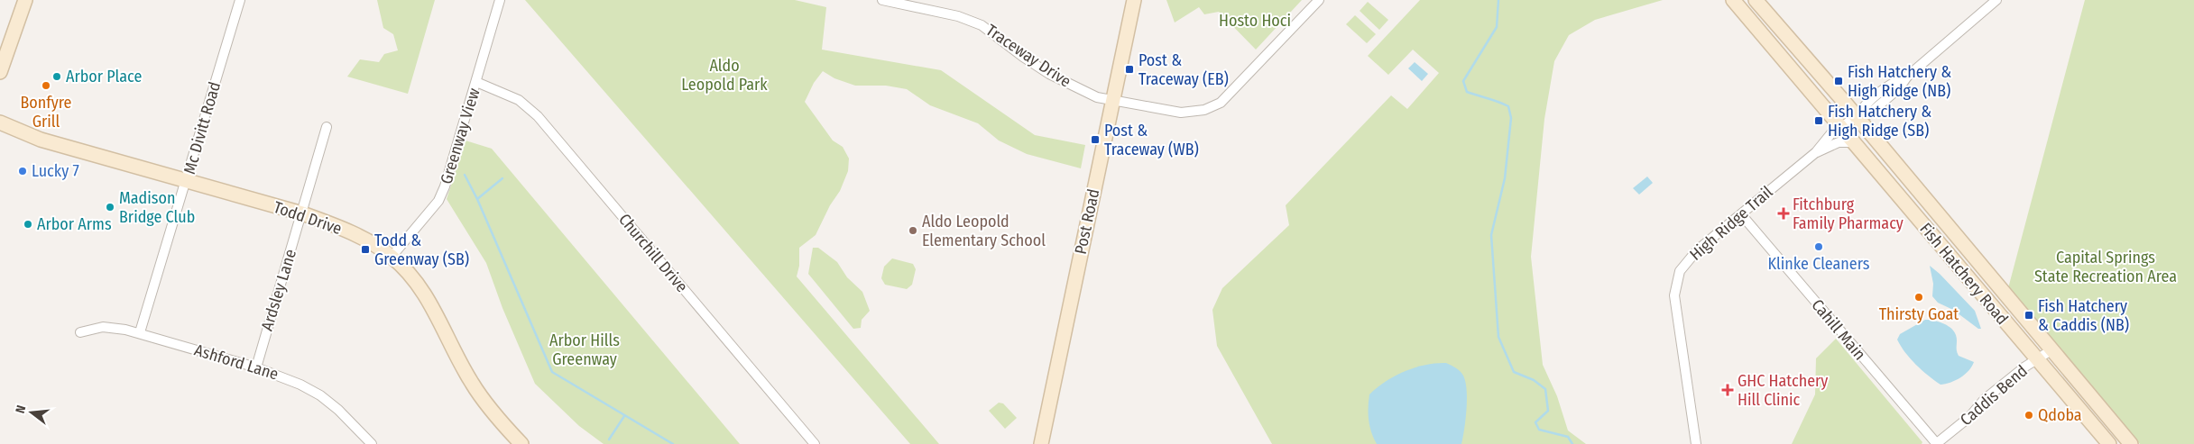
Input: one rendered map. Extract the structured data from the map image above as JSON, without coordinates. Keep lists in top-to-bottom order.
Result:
{
  "streets": {
    "street": [
      "Traceway Drive",
      "Mc Divitt Road",
      "Greenway View",
      "Todd Drive",
      "Post Road",
      "High Ridge Trail",
      "Churchill Drive",
      "Fish Hatchery Road",
      "Ardsley Lane",
      "Cahill Main",
      "Ashford Lane",
      "Caddis Bend"
    ]
  },
  "crossings": [
    ["Traceway Drive", "Post Road"],
    ["Mc Divitt Road", "Todd Drive"],
    ["Mc Divitt Road", "Ashford Lane"],
    ["Greenway View", "Todd Drive"],
    ["Greenway View", "Churchill Drive"],
    ["Todd Drive", "Ardsley Lane"],
    ["High Ridge Trail", "Fish Hatchery Road"],
    ["High Ridge Trail", "Cahill Main"],
    ["Fish Hatchery Road", "Caddis Bend"],
    ["Ardsley Lane", "Ashford Lane"],
    ["Cahill Main", "Caddis Bend"]
  ],
  "parks": [
    "Hosto Hoci",
    "Aldo Leopold Park",
    "Capital Springs State Recreation Area",
    "Arbor Hills Greenway"
  ],
  "places": {
    "transit": [
      "Post & Traceway (EB)",
      "Fish Hatchery & High Ridge (NB)",
      "Fish Hatchery & High Ridge (SB)",
      "Post & Traceway (WB)",
      "Todd & Greenway (SB)",
      "Fish Hatchery & Caddis (NB)"
    ],
    "other": [
      "Arbor Place",
      "Bonfyre Grill",
      "Lucky 7",
      "Madison Bridge Club",
      "Arbor Arms",
      "Aldo Leopold Elementary School",
      "Klinke Cleaners",
      "Thirsty Goat",
      "Qdoba"
    ],
    "health": ["Fitchburg Family Pharmacy", "GHC Hatchery Hill Clinic"]
  },
  "north": "left"
}
